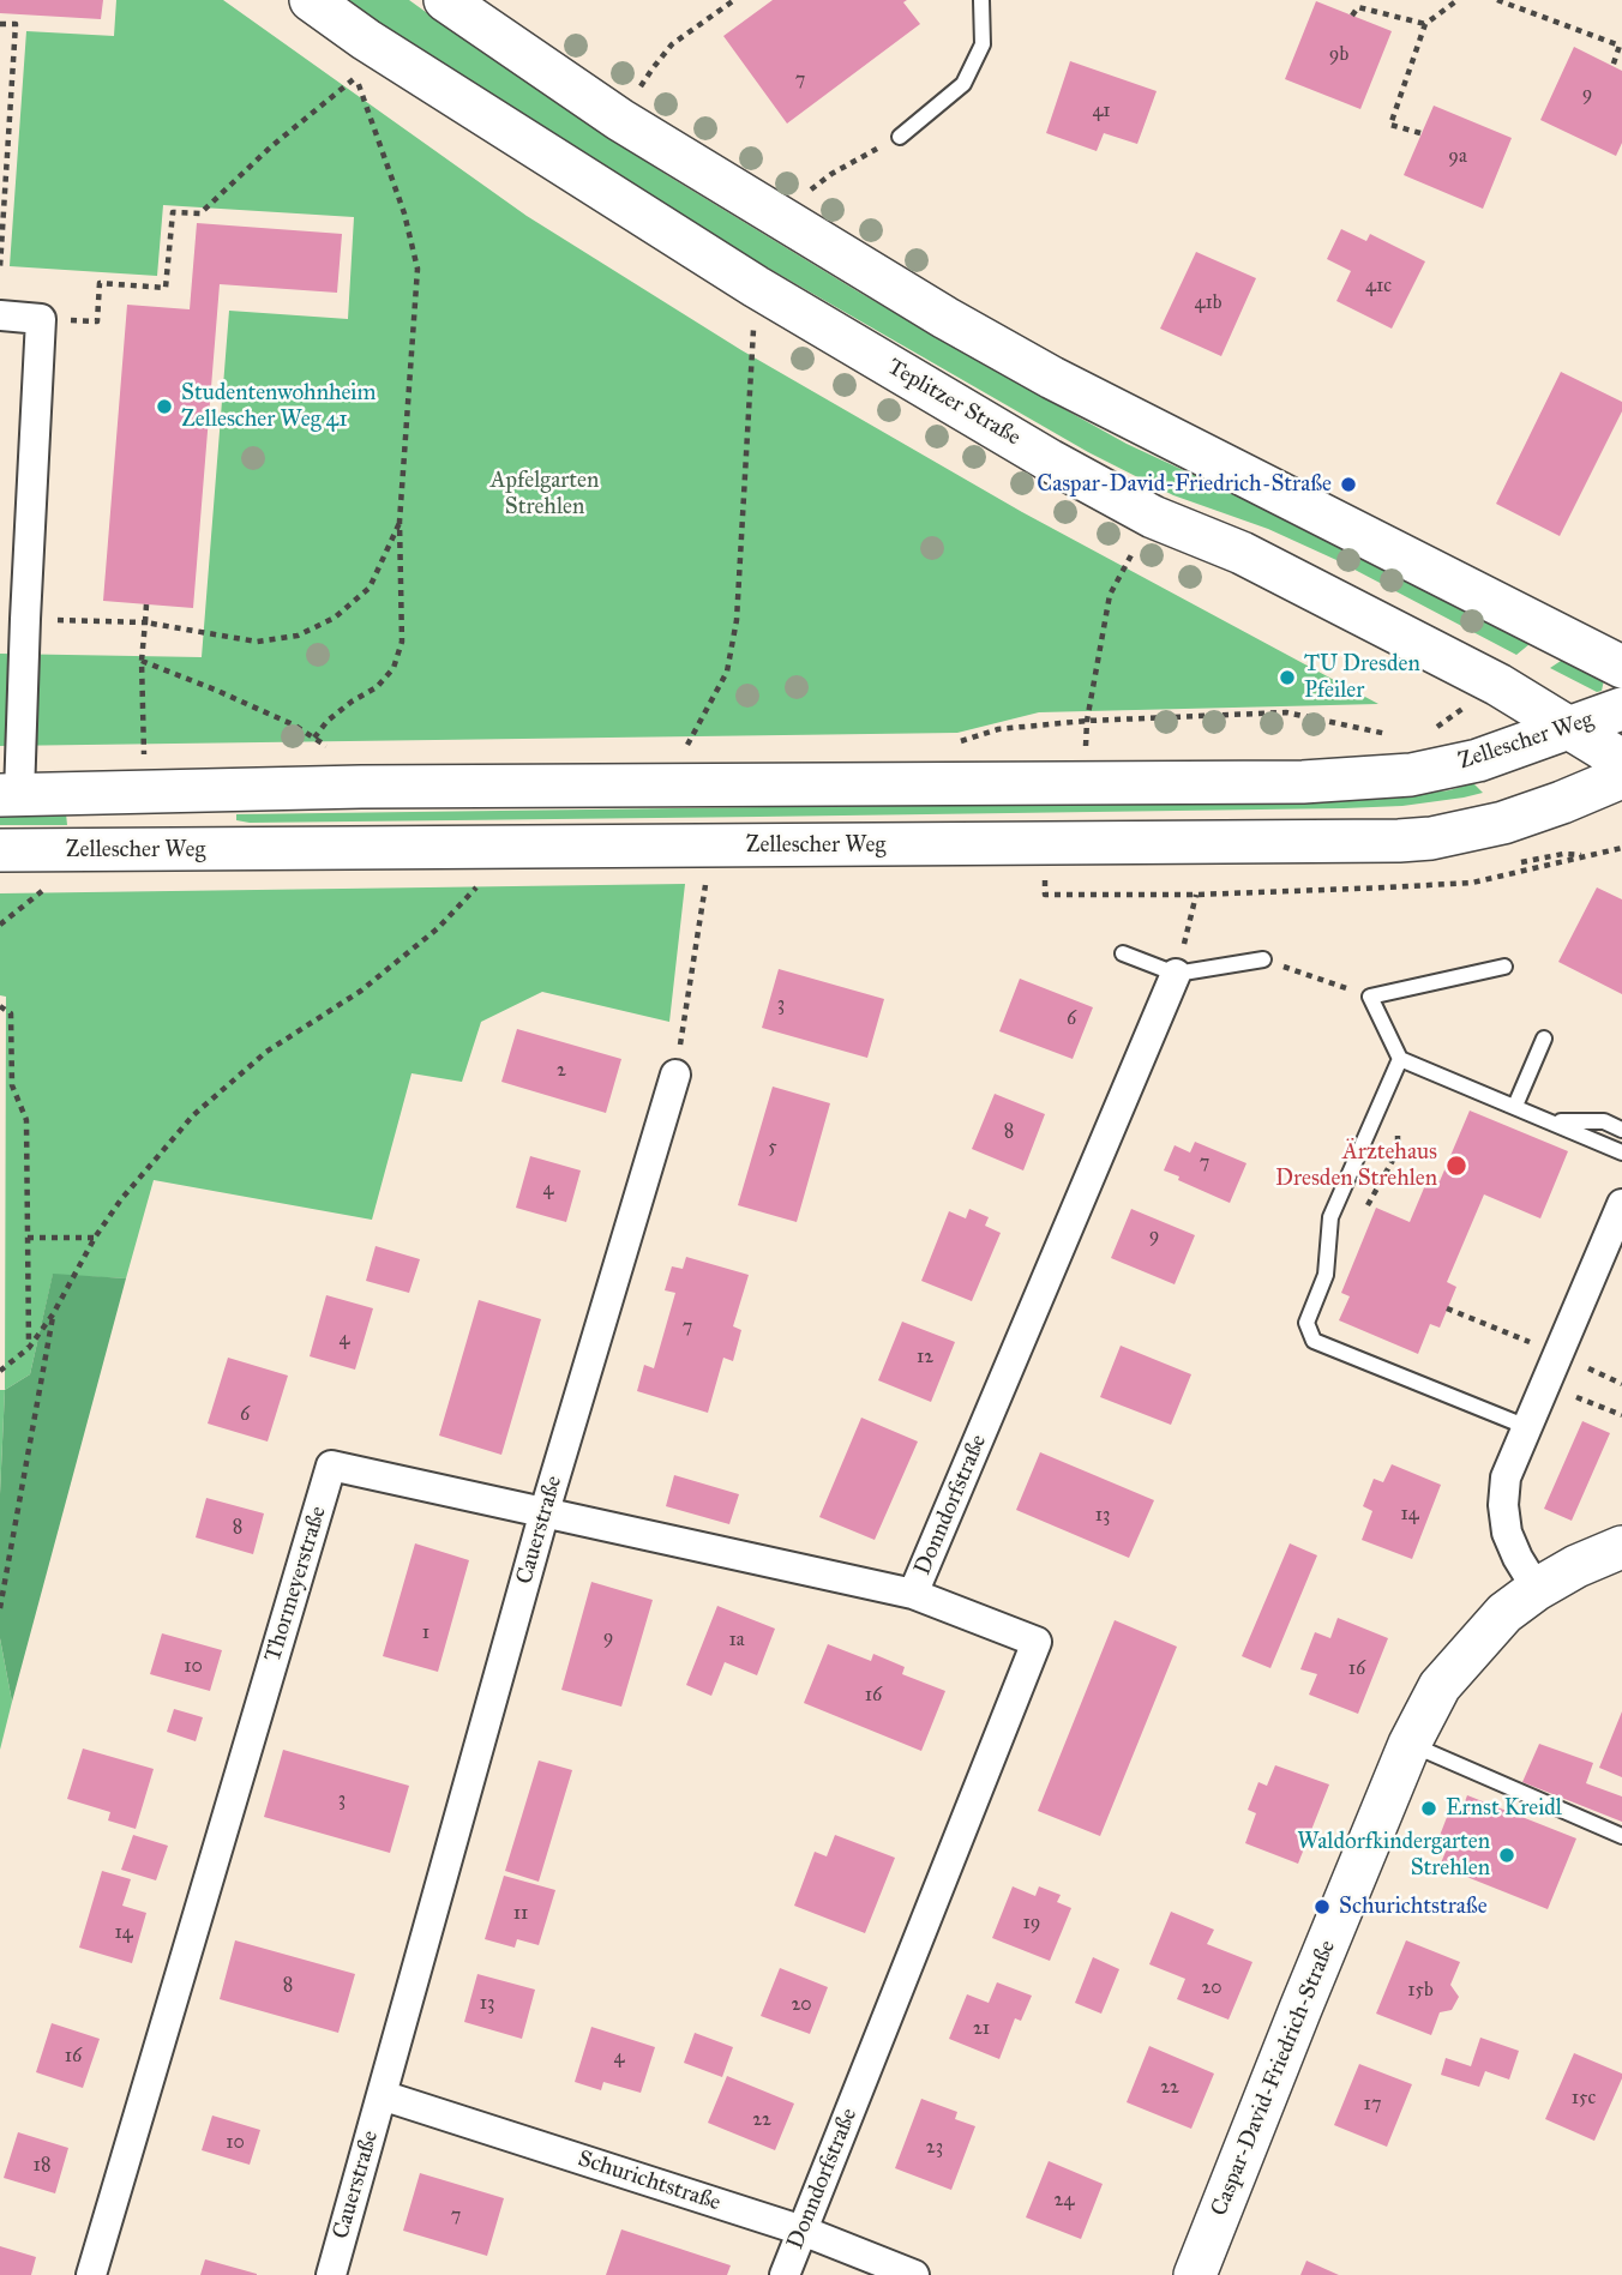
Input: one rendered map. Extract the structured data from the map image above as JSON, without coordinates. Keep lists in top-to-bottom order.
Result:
{
  "streets": {
    "main road": ["Teplitzer Straße", "Zellescher Weg", "Caspar-David-Friedrich-Straße"],
    "street": [
      "Donndorfstraße",
      "Cauerstraße",
      "Thormeyerstraße",
      "Schurichtstraße"
    ]
  },
  "crossings": [
    ["Teplitzer Straße", "Zellescher Weg"],
    ["Donndorfstraße", "Thormeyerstraße"],
    ["Donndorfstraße", "Schurichtstraße"],
    ["Cauerstraße", "Thormeyerstraße"],
    ["Cauerstraße", "Schurichtstraße"]
  ],
  "parks": ["Apfelgarten Strehlen"],
  "places": [
    "Studentenwohnheim Zellescher Weg 41",
    "Caspar-David-Friedrich-Straße",
    "TU Dresden Pfeiler",
    "Ärztehaus Dresden Strehlen",
    "Ernst Kreidl",
    "Waldorfkindergarten Strehlen",
    "Schurichtstraße"
  ],
  "house_numbers": [
    "9b",
    "7",
    "9",
    "41",
    "9a",
    "41c",
    "41b",
    "3",
    "6",
    "2",
    "8",
    "5",
    "7",
    "4",
    "9",
    "7",
    "4",
    "12",
    "6",
    "14",
    "13",
    "8",
    "1",
    "9",
    "1a",
    "10",
    "16",
    "16",
    "3",
    "11",
    "19",
    "14",
    "8",
    "20",
    "15b",
    "13",
    "20",
    "21",
    "16",
    "4",
    "22",
    "15c",
    "17",
    "22",
    "10",
    "23",
    "18",
    "24",
    "7"
  ]
}
